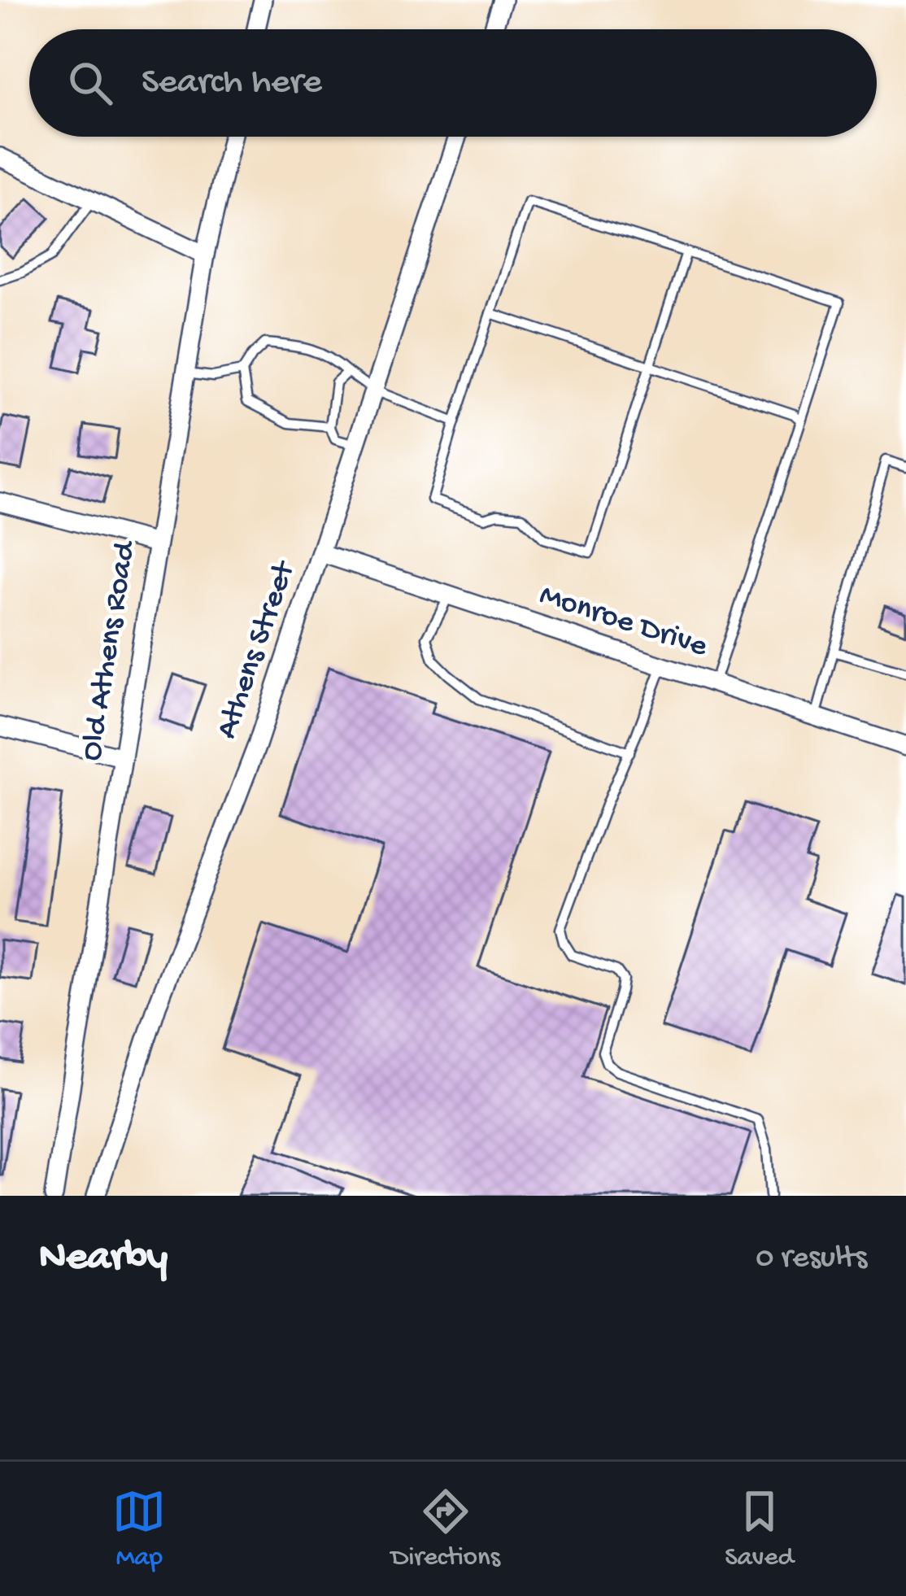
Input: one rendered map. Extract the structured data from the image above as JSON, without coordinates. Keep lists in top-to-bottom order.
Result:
{
  "streets": {
    "street": ["Monroe Drive", "Athens Street", "Old Athens Road"]
  },
  "crossings": [
    ["Monroe Drive", "Athens Street"]
  ],
  "page": {
    "search": "Search here",
    "heading": ["Nearby", "0 results"],
    "nav": ["Map", "Directions", "Saved"]
  }
}
